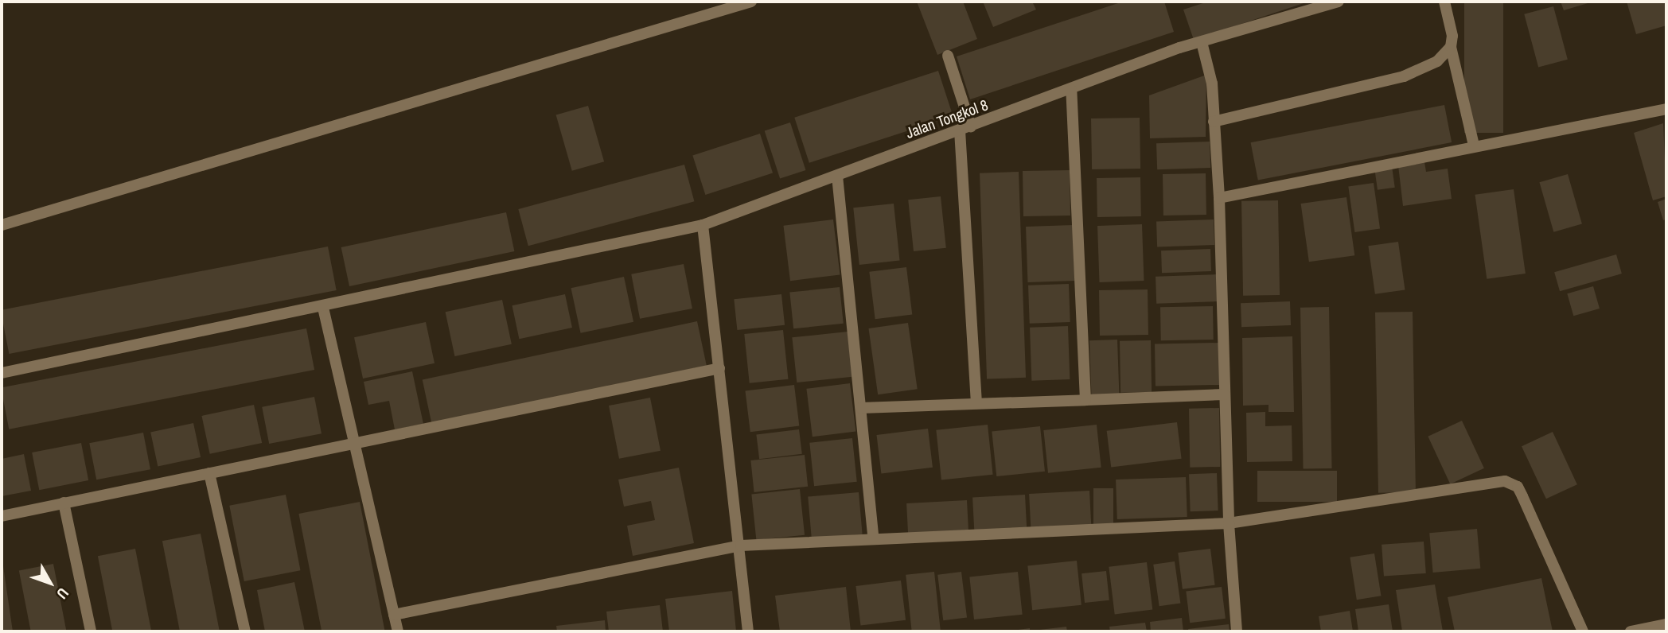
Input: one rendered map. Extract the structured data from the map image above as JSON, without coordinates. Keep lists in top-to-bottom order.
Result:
{
  "streets": {
    "street": ["Jalan Tongkol 8"]
  },
  "north": "bottom right"
}
